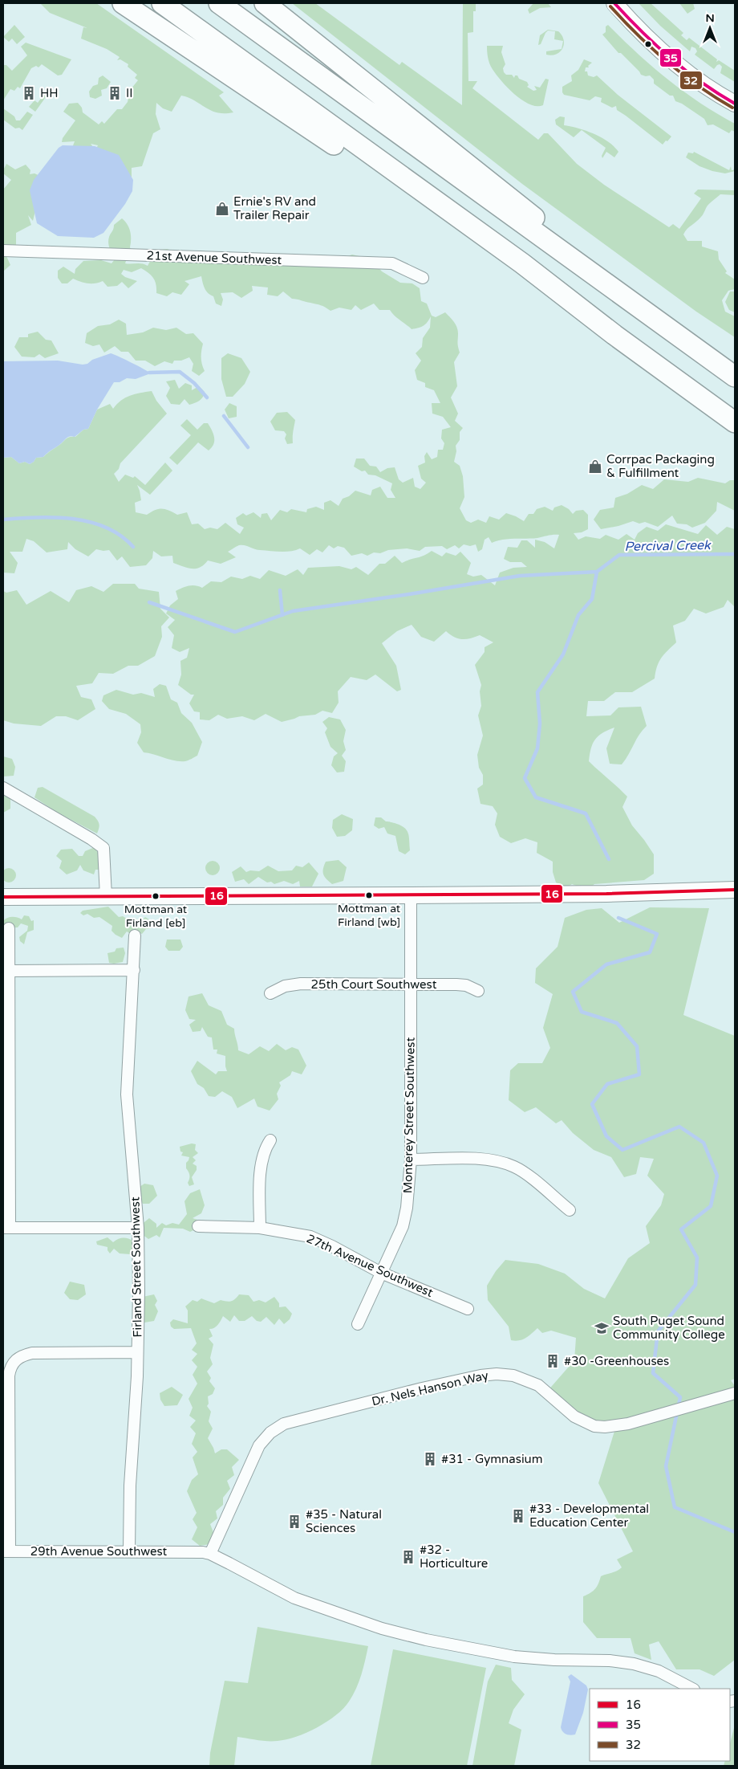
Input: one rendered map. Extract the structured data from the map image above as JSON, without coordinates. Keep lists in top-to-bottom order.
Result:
{
  "streets": {
    "street": [
      "21st Avenue Southwest",
      "25th Court Southwest",
      "Monterey Street Southwest",
      "27th Avenue Southwest",
      "Firland Street Southwest",
      "Dr. Nels Hanson Way",
      "29th Avenue Southwest"
    ]
  },
  "crossings": [
    ["25th Court Southwest", "Monterey Street Southwest"],
    ["Monterey Street Southwest", "27th Avenue Southwest"],
    ["Firland Street Southwest", "29th Avenue Southwest"],
    ["Dr. Nels Hanson Way", "29th Avenue Southwest"]
  ],
  "water": ["Percival Creek"],
  "places": {
    "building": [
      "HH",
      "II",
      "#30 -Greenhouses",
      "#31 - Gymnasium",
      "#33 - Developmental Education Center",
      "#35 - Natural Sciences",
      "#32 - Horticulture"
    ],
    "shop": ["Ernie's RV and Trailer Repair", "Corrpac Packaging & Fulfillment"],
    "other": ["Mottman at Firland [wb]", "Mottman at Firland [eb]"],
    "school or university": ["South Puget Sound Community College"]
  },
  "lines": ["transit line 35", "transit line 32", "transit line 16"],
  "legend": ["16", "35", "32"],
  "north": "top"
}
